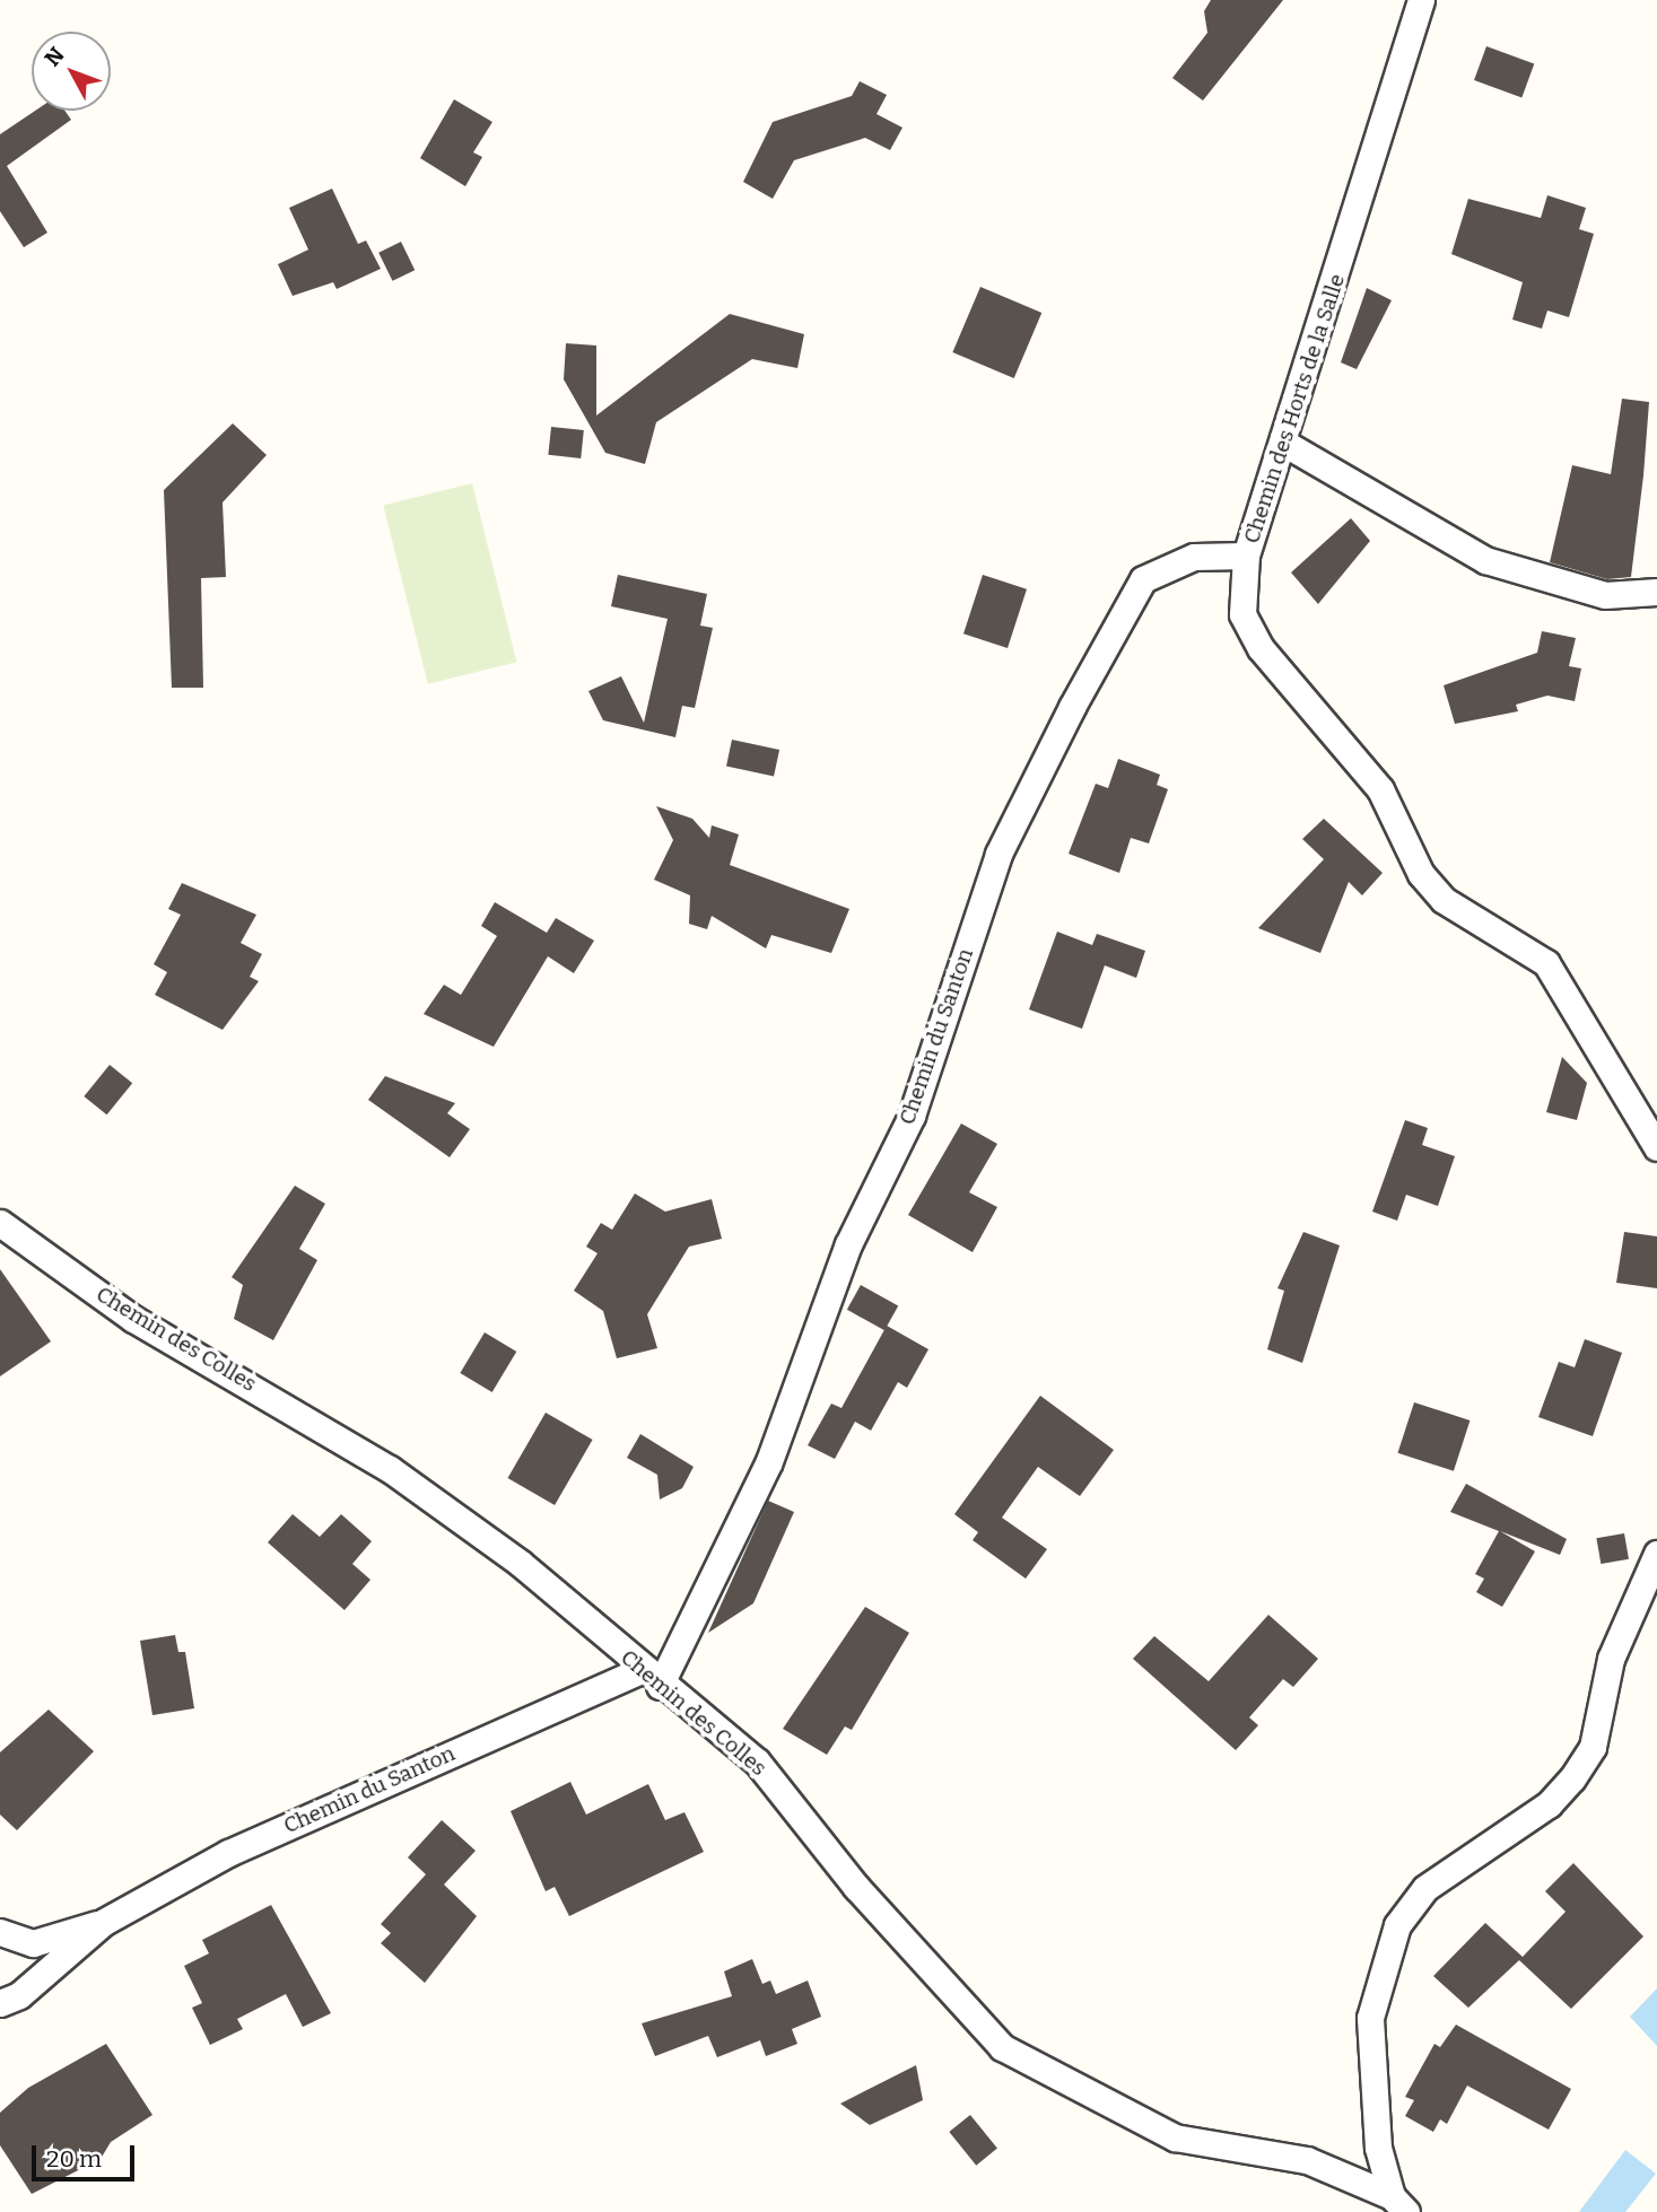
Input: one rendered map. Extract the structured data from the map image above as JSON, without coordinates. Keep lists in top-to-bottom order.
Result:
{
  "streets": {
    "street": ["Chemin des Horts de la Salle", "Chemin du Santon", "Chemin des Colles"]
  },
  "crossings": [
    ["Chemin des Horts de la Salle", "Chemin du Santon"],
    ["Chemin du Santon", "Chemin des Colles"]
  ],
  "scale_bar": "20 m",
  "north": "top left"
}
